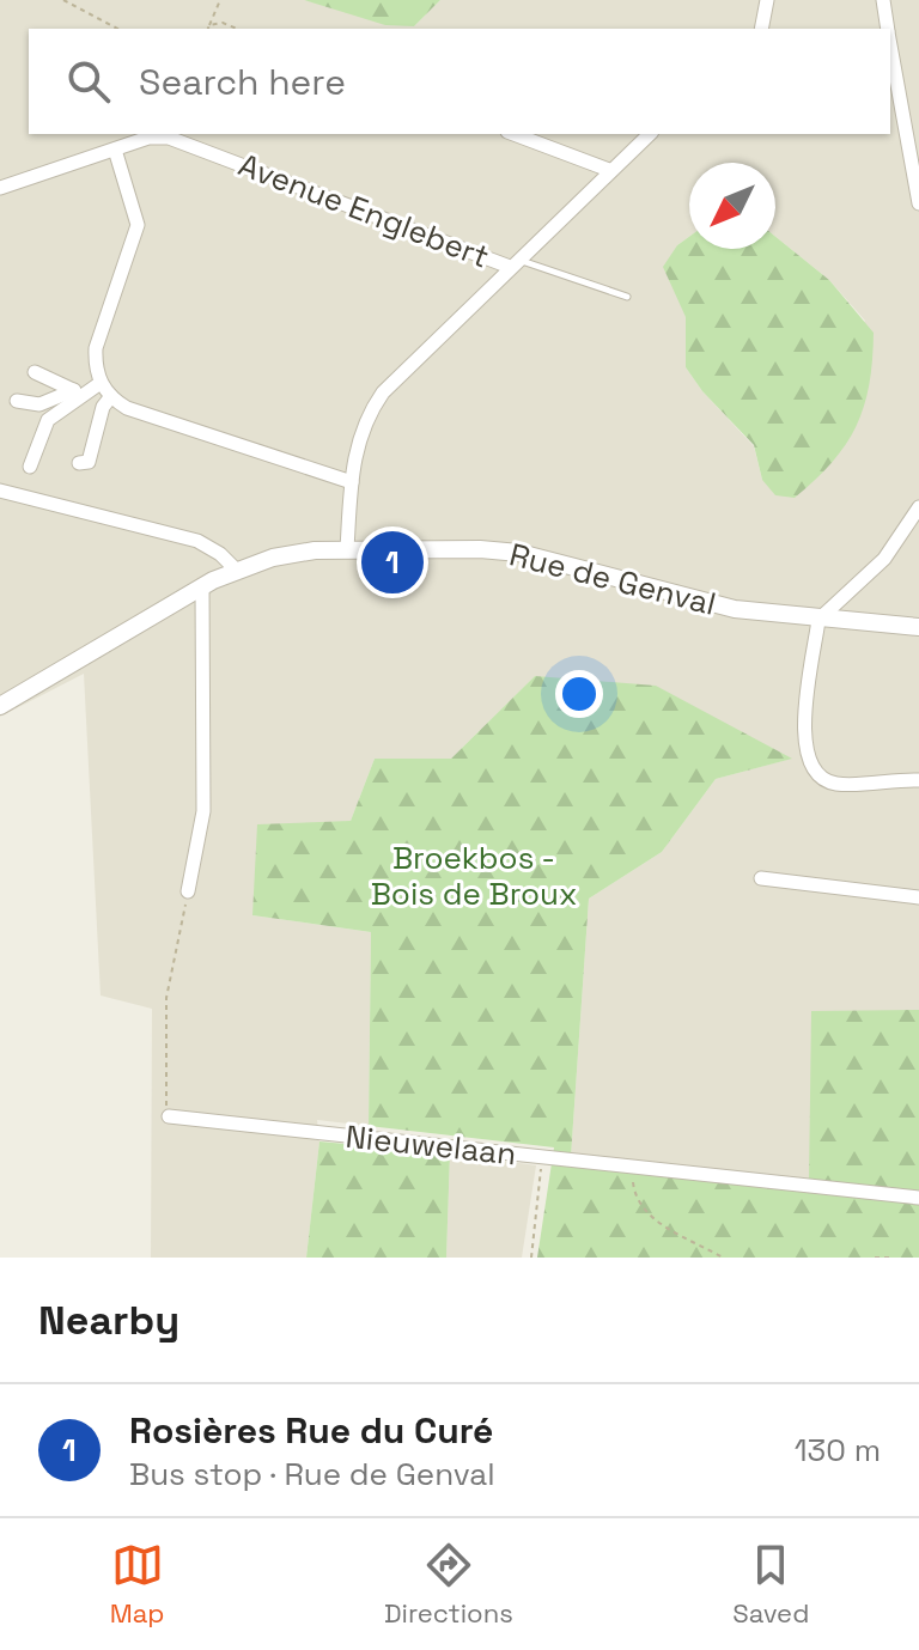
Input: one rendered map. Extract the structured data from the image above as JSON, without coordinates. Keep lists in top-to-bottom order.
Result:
{
  "streets": {
    "street": ["Avenue Englebert", "Rue de Genval", "Nieuwelaan"]
  },
  "parks": ["Broekbos - Bois de Broux"],
  "north": "bottom left",
  "page": {
    "search": "Search here",
    "pins": "1",
    "heading": "Nearby",
    "list": [
      {
        "mark": "1",
        "name": "Rosières Rue du Curé",
        "note": "Bus stop · Rue de Genval",
        "value": "130 m"
      }
    ],
    "nav": ["Map", "Directions", "Saved"]
  }
}
